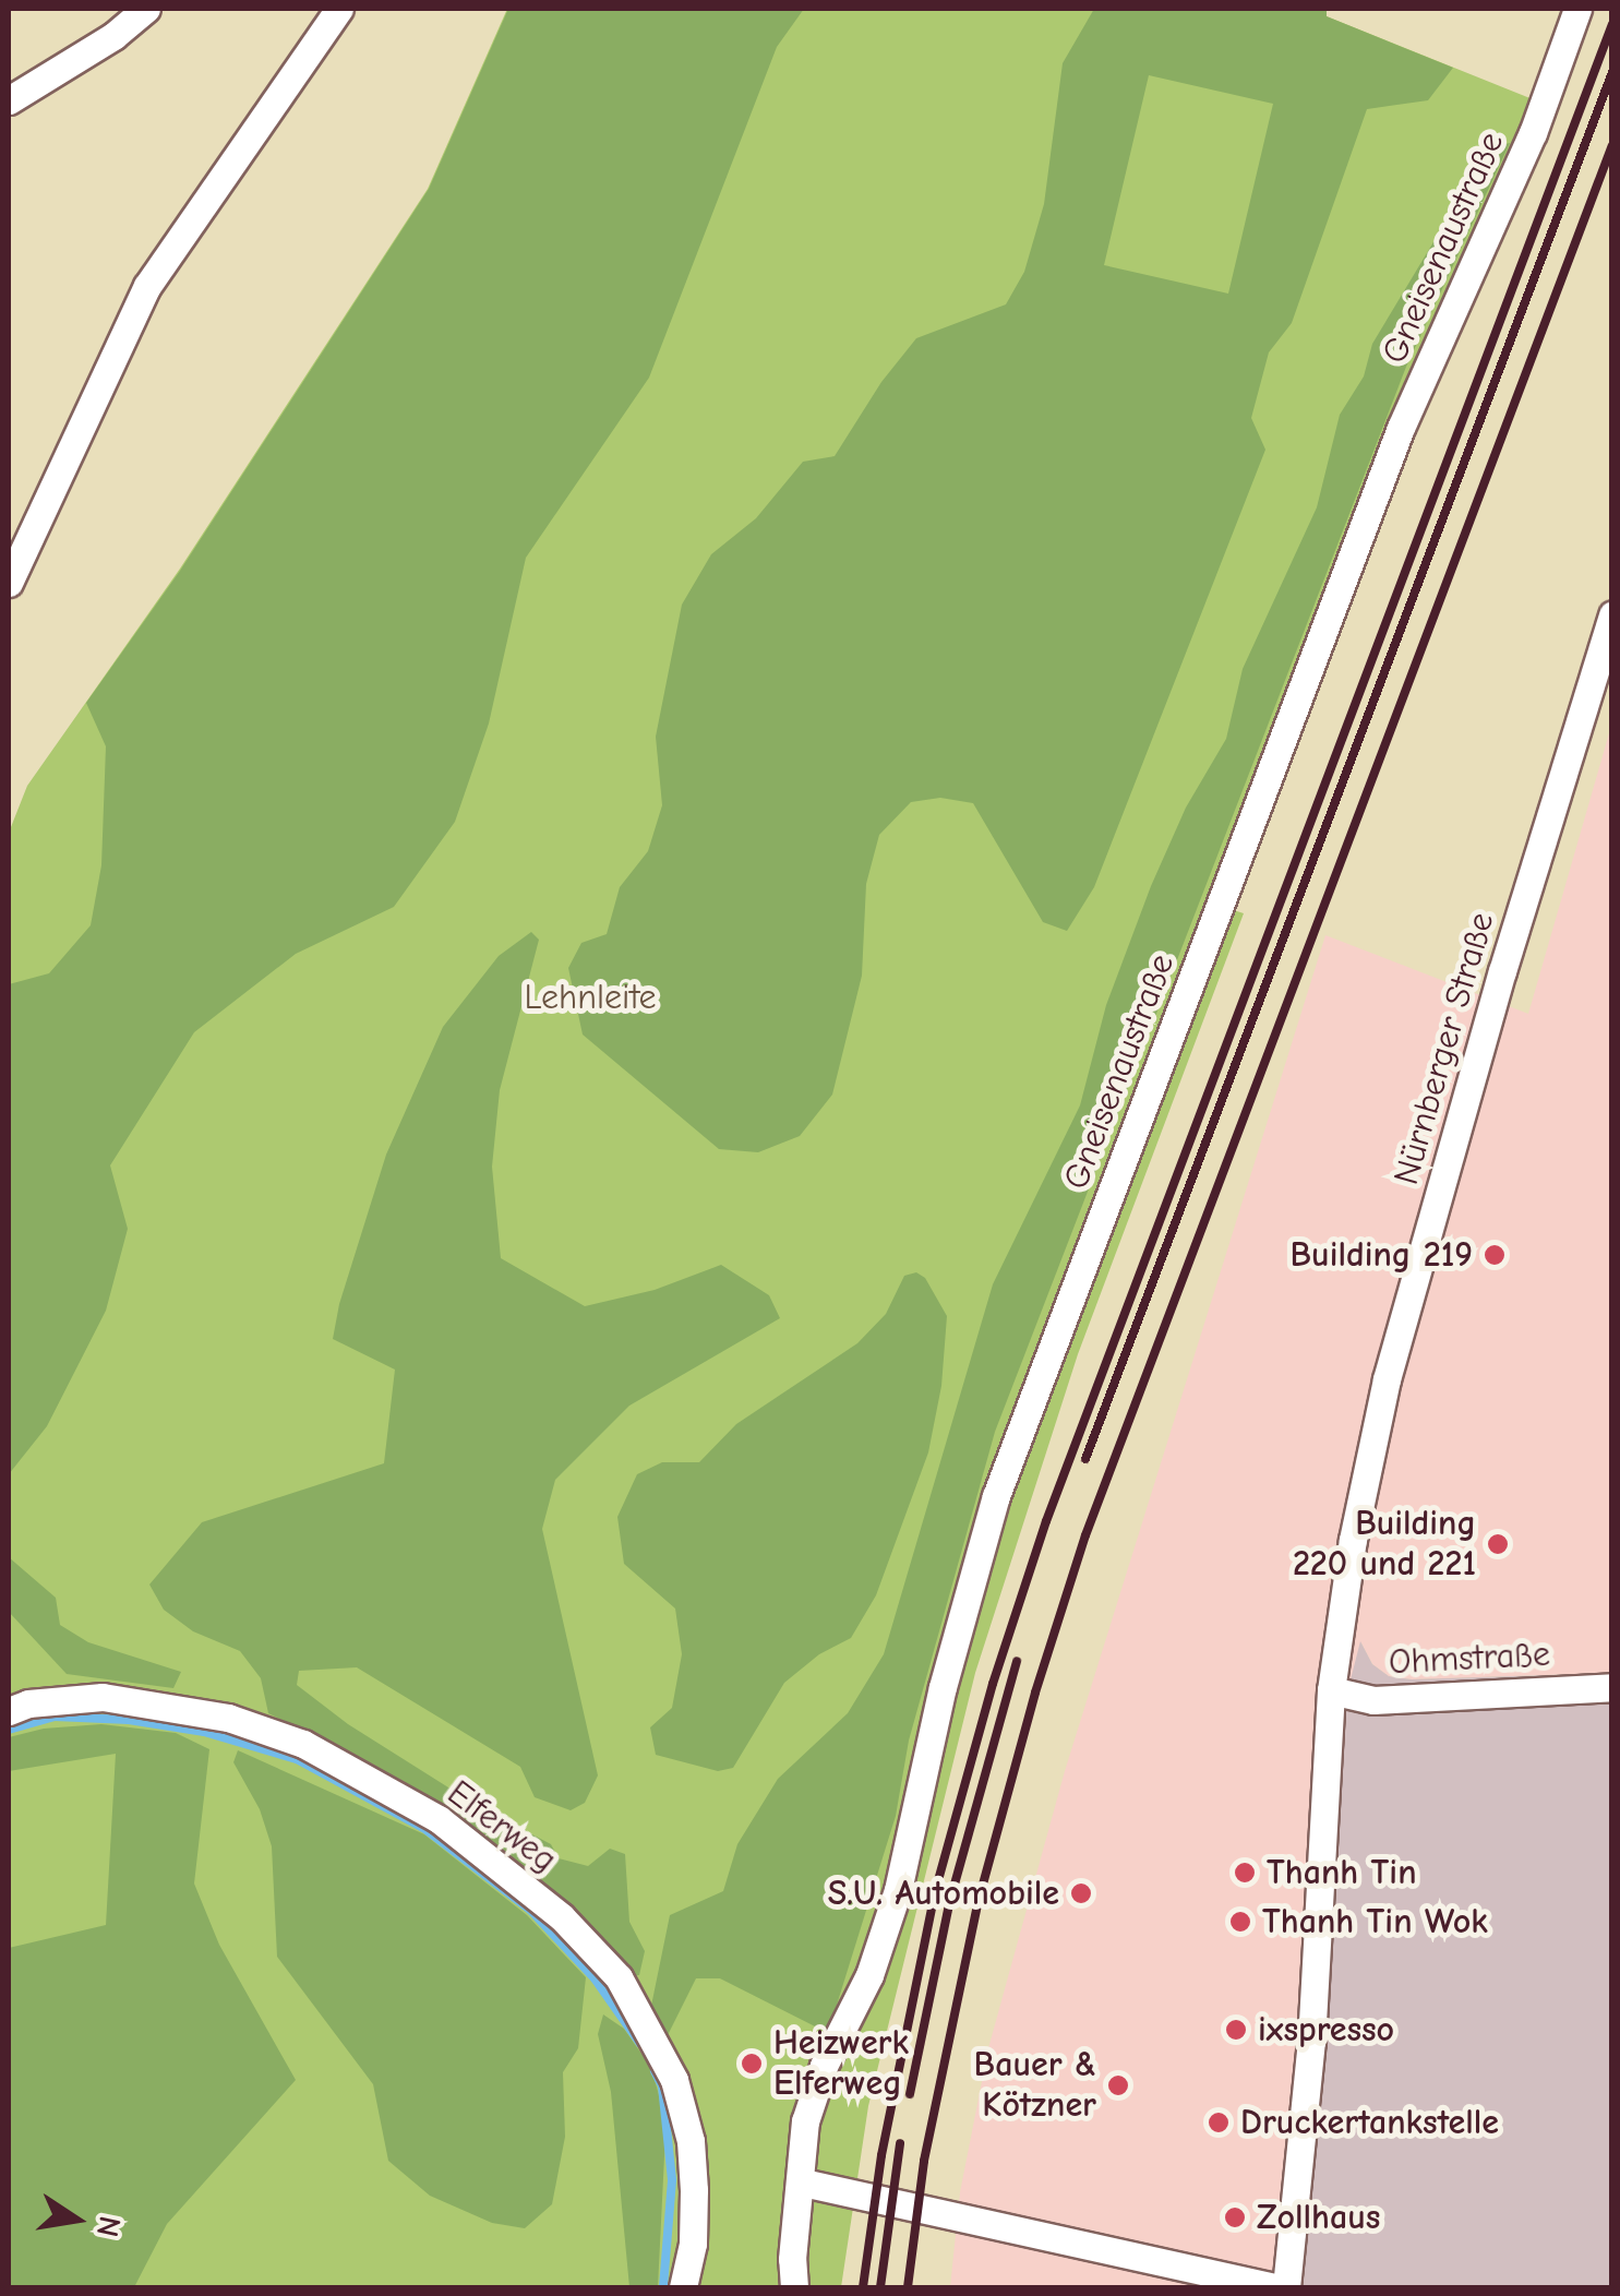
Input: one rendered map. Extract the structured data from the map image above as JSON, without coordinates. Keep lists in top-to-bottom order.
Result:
{
  "streets": {
    "street": [
      "Gneisenaustraße",
      "Nürnberger Straße",
      "Ohmstraße",
      "Elferweg"
    ]
  },
  "crossings": [
    ["Nürnberger Straße", "Ohmstraße"]
  ],
  "parks": ["Lehnleite"],
  "places": [
    "Building 219",
    "Building 220 und 221",
    "Thanh Tin",
    "S.U. Automobile",
    "Thanh Tin Wok",
    "ixspresso",
    "Heizwerk Elferweg",
    "Bauer & Kötzner",
    "Druckertankstelle",
    "Zollhaus"
  ],
  "north": "right"
}
